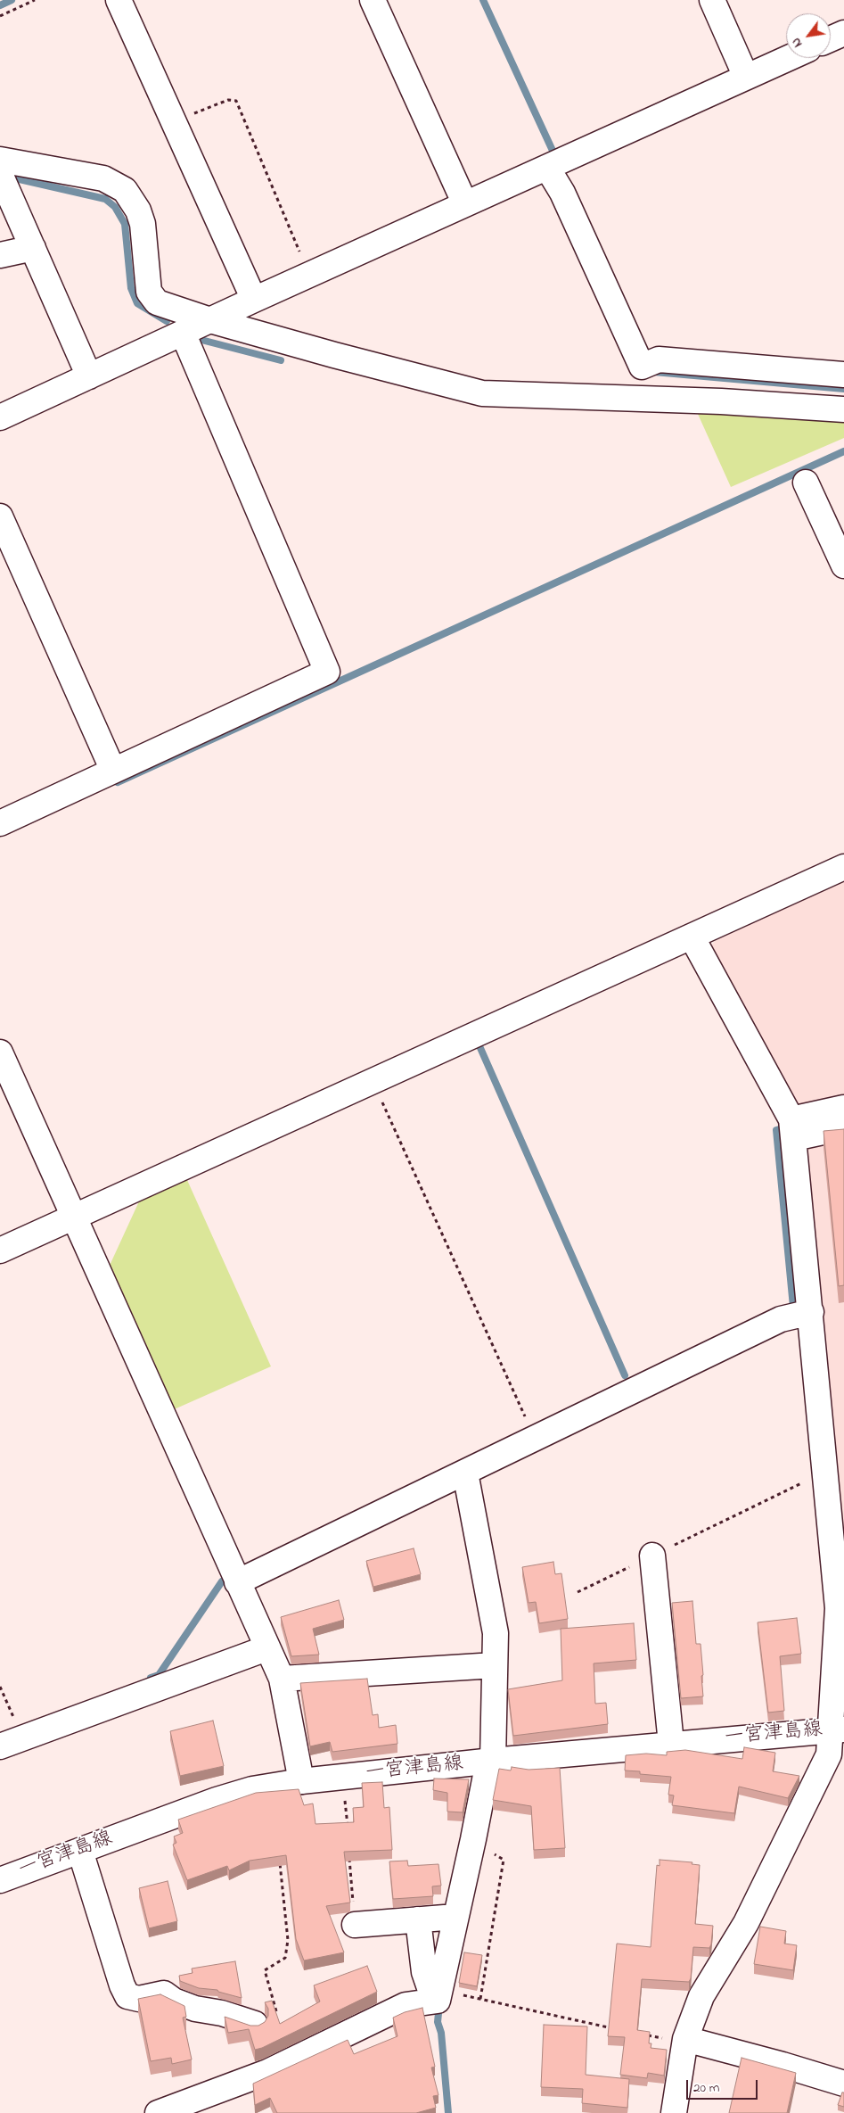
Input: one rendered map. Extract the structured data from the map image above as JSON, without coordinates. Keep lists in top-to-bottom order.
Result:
{
  "streets": {
    "street": ["一宮津島線"]
  },
  "scale_bar": "20 m",
  "north": "bottom left"
}
